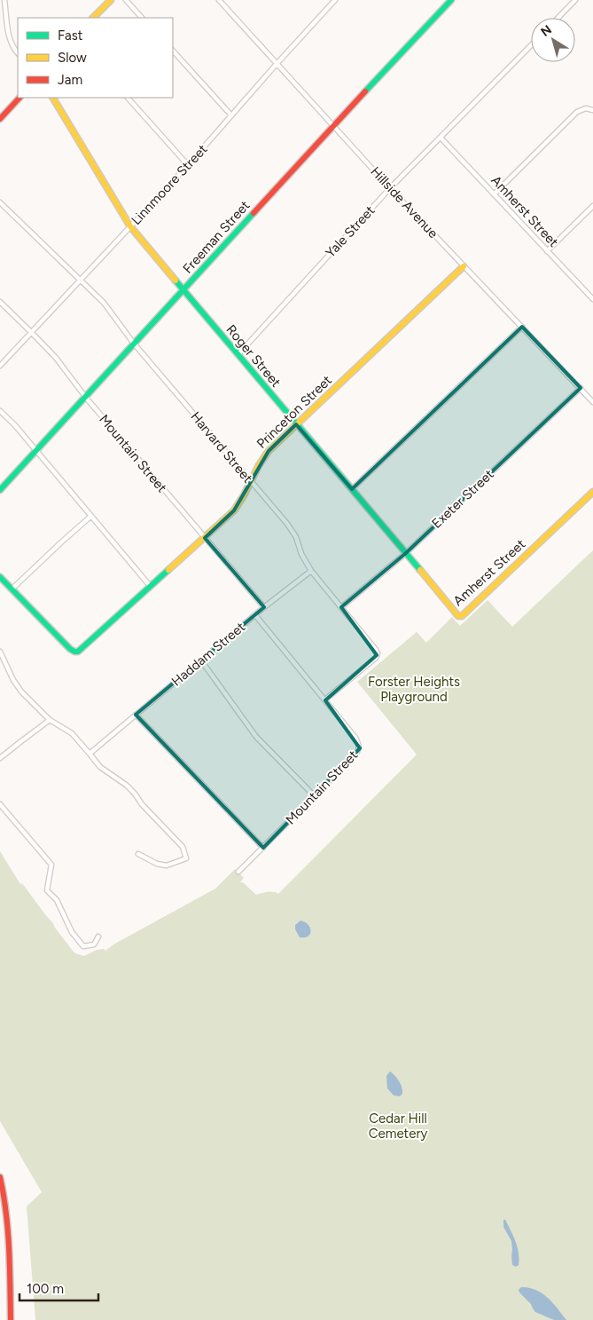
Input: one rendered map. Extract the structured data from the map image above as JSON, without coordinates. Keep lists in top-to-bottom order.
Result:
{
  "streets": {
    "street": [
      "Linnmoore Street",
      "Hillside Avenue",
      "Amherst Street",
      "Yale Street",
      "Freeman Street",
      "Roger Street",
      "Princeton Street",
      "Harvard Street",
      "Mountain Street",
      "Exeter Street",
      "Haddam Street"
    ]
  },
  "crossings": [
    ["Linnmoore Street", "Hillside Avenue"],
    ["Linnmoore Street", "Roger Street"],
    ["Linnmoore Street", "Harvard Street"],
    ["Linnmoore Street", "Mountain Street"],
    ["Hillside Avenue", "Yale Street"],
    ["Hillside Avenue", "Freeman Street"],
    ["Hillside Avenue", "Princeton Street"],
    ["Hillside Avenue", "Exeter Street"],
    ["Amherst Street", "Yale Street"],
    ["Amherst Street", "Roger Street"],
    ["Yale Street", "Roger Street"],
    ["Freeman Street", "Roger Street"],
    ["Freeman Street", "Harvard Street"],
    ["Freeman Street", "Mountain Street"],
    ["Roger Street", "Princeton Street"],
    ["Roger Street", "Exeter Street"],
    ["Princeton Street", "Harvard Street"],
    ["Princeton Street", "Mountain Street"],
    ["Harvard Street", "Mountain Street"],
    ["Harvard Street", "Exeter Street"],
    ["Harvard Street", "Haddam Street"],
    ["Mountain Street", "Haddam Street"]
  ],
  "parks": ["Forster Heights Playground", "Cedar Hill Cemetery"],
  "legend": ["Fast", "Slow", "Jam"],
  "scale_bar": "100 m",
  "north": "top left"
}
